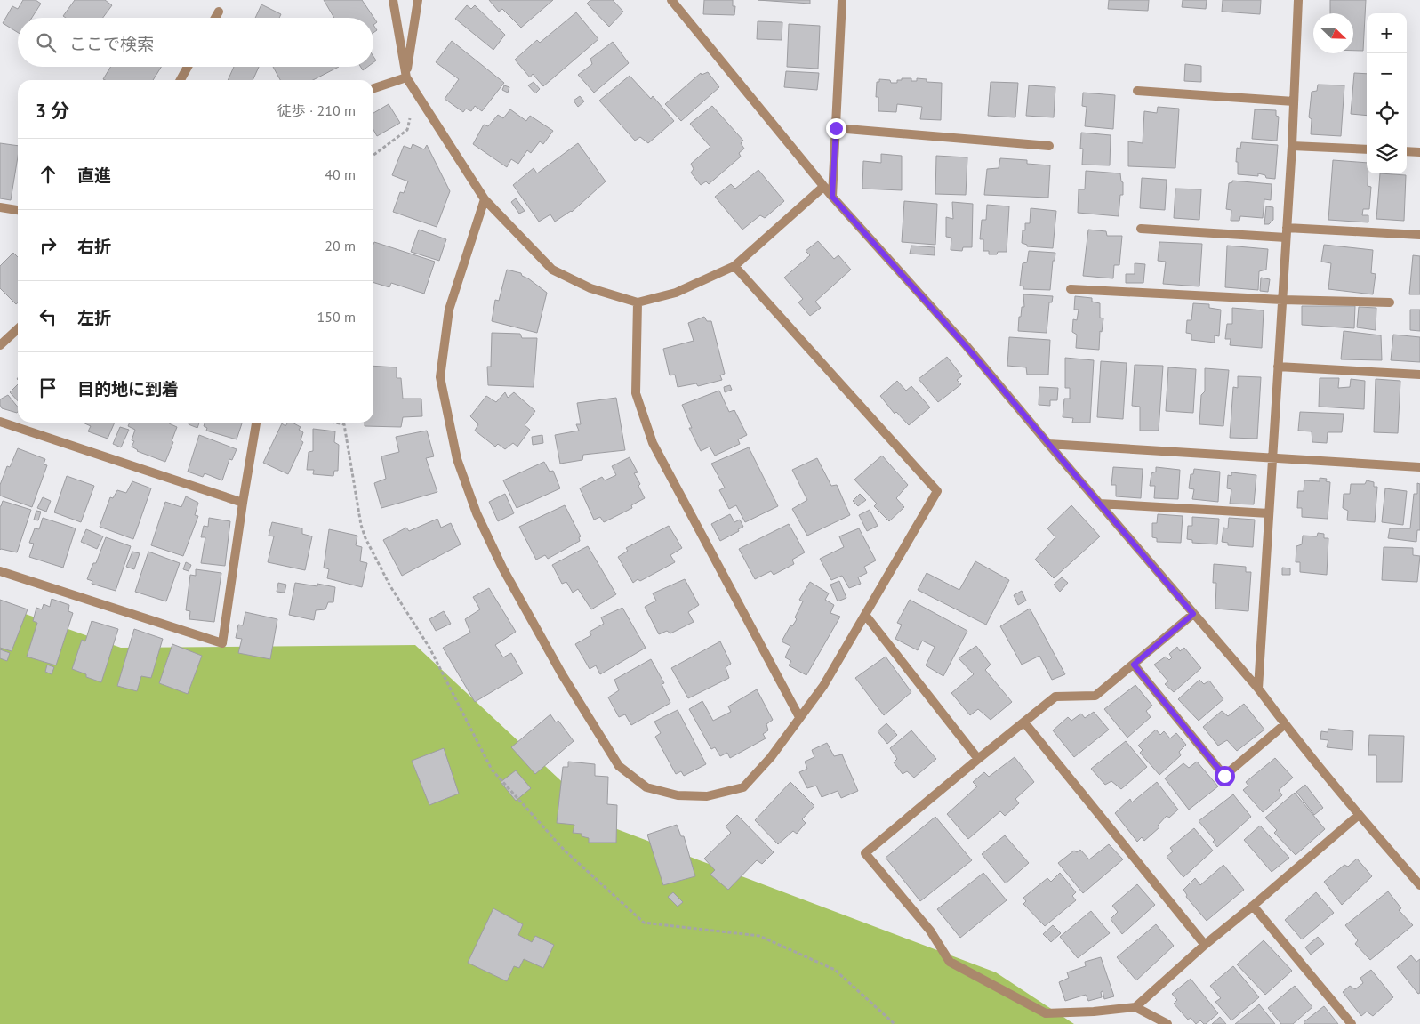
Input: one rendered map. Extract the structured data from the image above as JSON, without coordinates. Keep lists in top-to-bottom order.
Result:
{
  "north": "bottom right",
  "page": {
    "map_buttons": ["+", "−"],
    "search": "ここで検索",
    "heading": ["3 分", "徒歩 · 210 m"],
    "list": [
      ["直進", "40 m"],
      ["右折", "20 m"],
      ["左折", "150 m"],
      "目的地に到着"
    ]
  }
}
